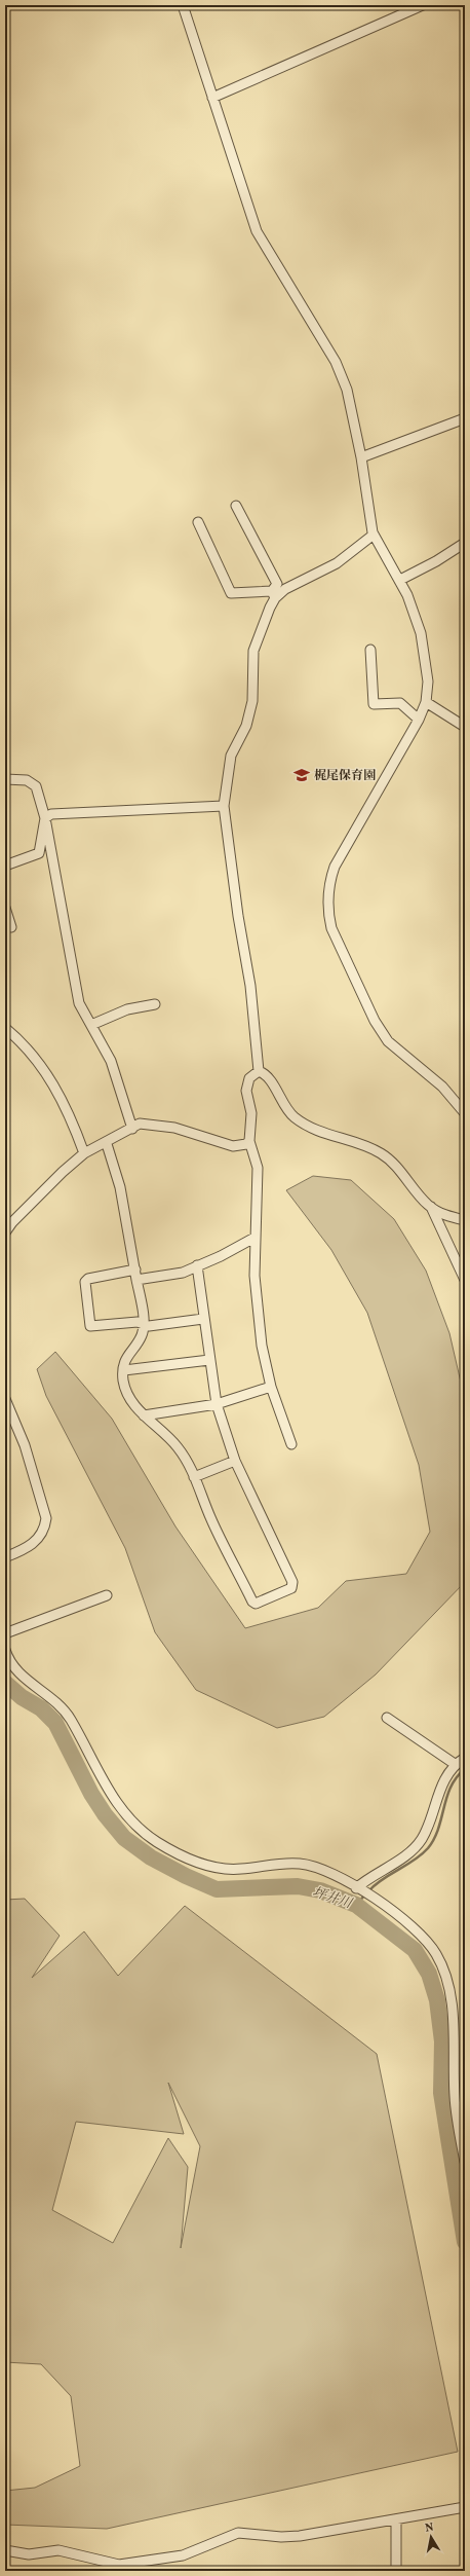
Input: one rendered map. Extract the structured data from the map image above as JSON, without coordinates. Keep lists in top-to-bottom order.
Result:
{
  "water": ["坪井川"],
  "places": {
    "school or university": ["梶尾保育園"]
  },
  "north": "top"
}
